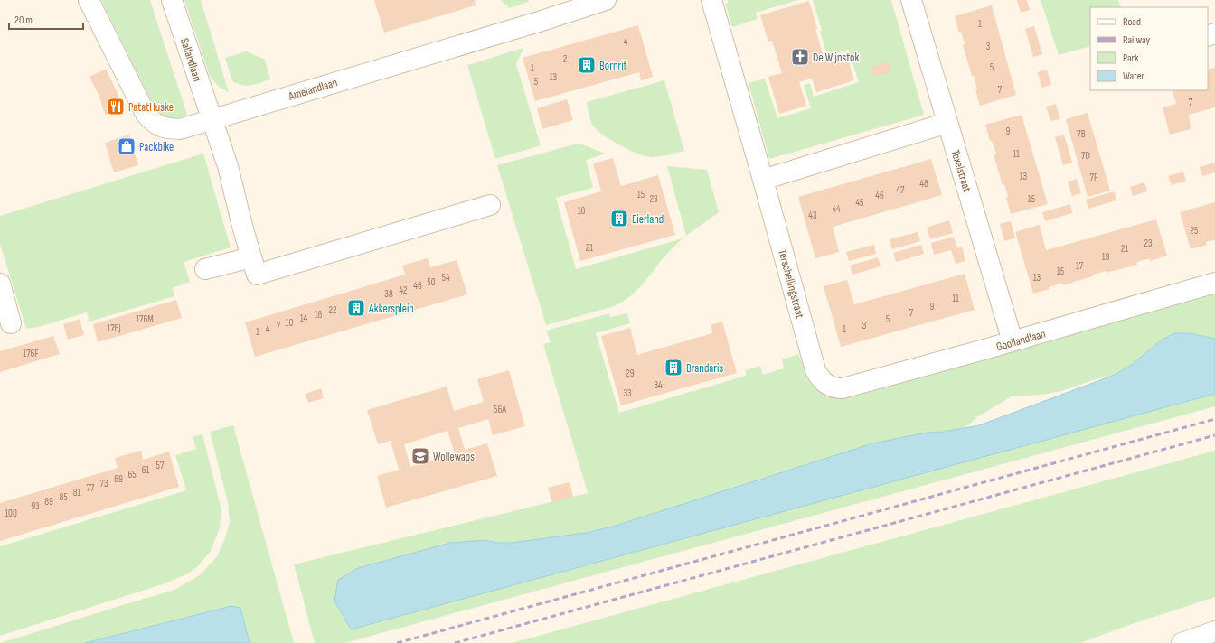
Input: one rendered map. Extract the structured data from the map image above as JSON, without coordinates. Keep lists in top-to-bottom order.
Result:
{
  "streets": {
    "street": [
      "Sallandlaan",
      "Amelandlaan",
      "Texelstraat",
      "Terschellingstraat",
      "Gooilandlaan"
    ]
  },
  "crossings": [
    ["Sallandlaan", "Amelandlaan"],
    ["Texelstraat", "Gooilandlaan"],
    ["Terschellingstraat", "Gooilandlaan"]
  ],
  "places": {
    "church": ["De Wijnstok"],
    "building": [
      "Bornrif",
      "Eierland",
      "Akkersplein",
      "Brandaris"
    ],
    "restaurant": ["PatatHuske"],
    "shop": ["Packbike"],
    "school or university": ["Wollewaps"]
  },
  "house_numbers": [
    "1",
    "4",
    "3",
    "2",
    "5",
    "1",
    "13",
    "5",
    "7",
    "7",
    "9",
    "7B",
    "11",
    "7D",
    "13",
    "7F",
    "48",
    "47",
    "15",
    "46",
    "23",
    "15",
    "45",
    "44",
    "18",
    "43",
    "25",
    "23",
    "21",
    "21",
    "19",
    "17",
    "15",
    "54",
    "13",
    "50",
    "46",
    "42",
    "38",
    "11",
    "9",
    "22",
    "7",
    "18",
    "14",
    "176M",
    "5",
    "10",
    "7",
    "3",
    "176J",
    "4",
    "1",
    "1",
    "176F",
    "29",
    "34",
    "33",
    "56A",
    "57",
    "61",
    "65",
    "69",
    "73",
    "77",
    "81",
    "85",
    "89",
    "93",
    "100"
  ],
  "legend": [
    "Road",
    "Railway",
    "Park",
    "Water"
  ],
  "scale_bar": "20 m"
}
